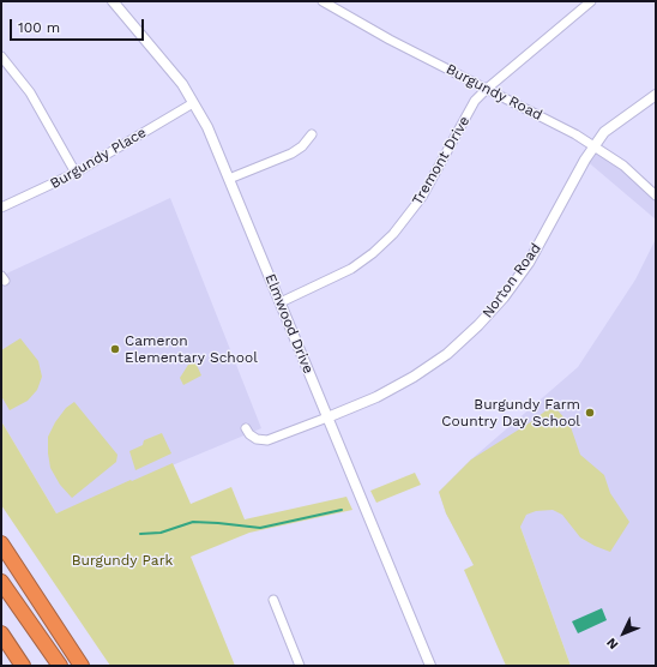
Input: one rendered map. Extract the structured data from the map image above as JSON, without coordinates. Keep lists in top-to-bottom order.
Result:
{
  "streets": {
    "street": [
      "Burgundy Road",
      "Burgundy Place",
      "Tremont Drive",
      "Norton Road",
      "Elmwood Drive"
    ]
  },
  "crossings": [
    ["Burgundy Road", "Tremont Drive"],
    ["Burgundy Road", "Norton Road"],
    ["Burgundy Place", "Elmwood Drive"],
    ["Tremont Drive", "Elmwood Drive"],
    ["Norton Road", "Elmwood Drive"]
  ],
  "parks": ["Burgundy Park"],
  "places": ["Cameron Elementary School", "Burgundy Farm Country Day School"],
  "scale_bar": "100 m",
  "north": "bottom left"
}
